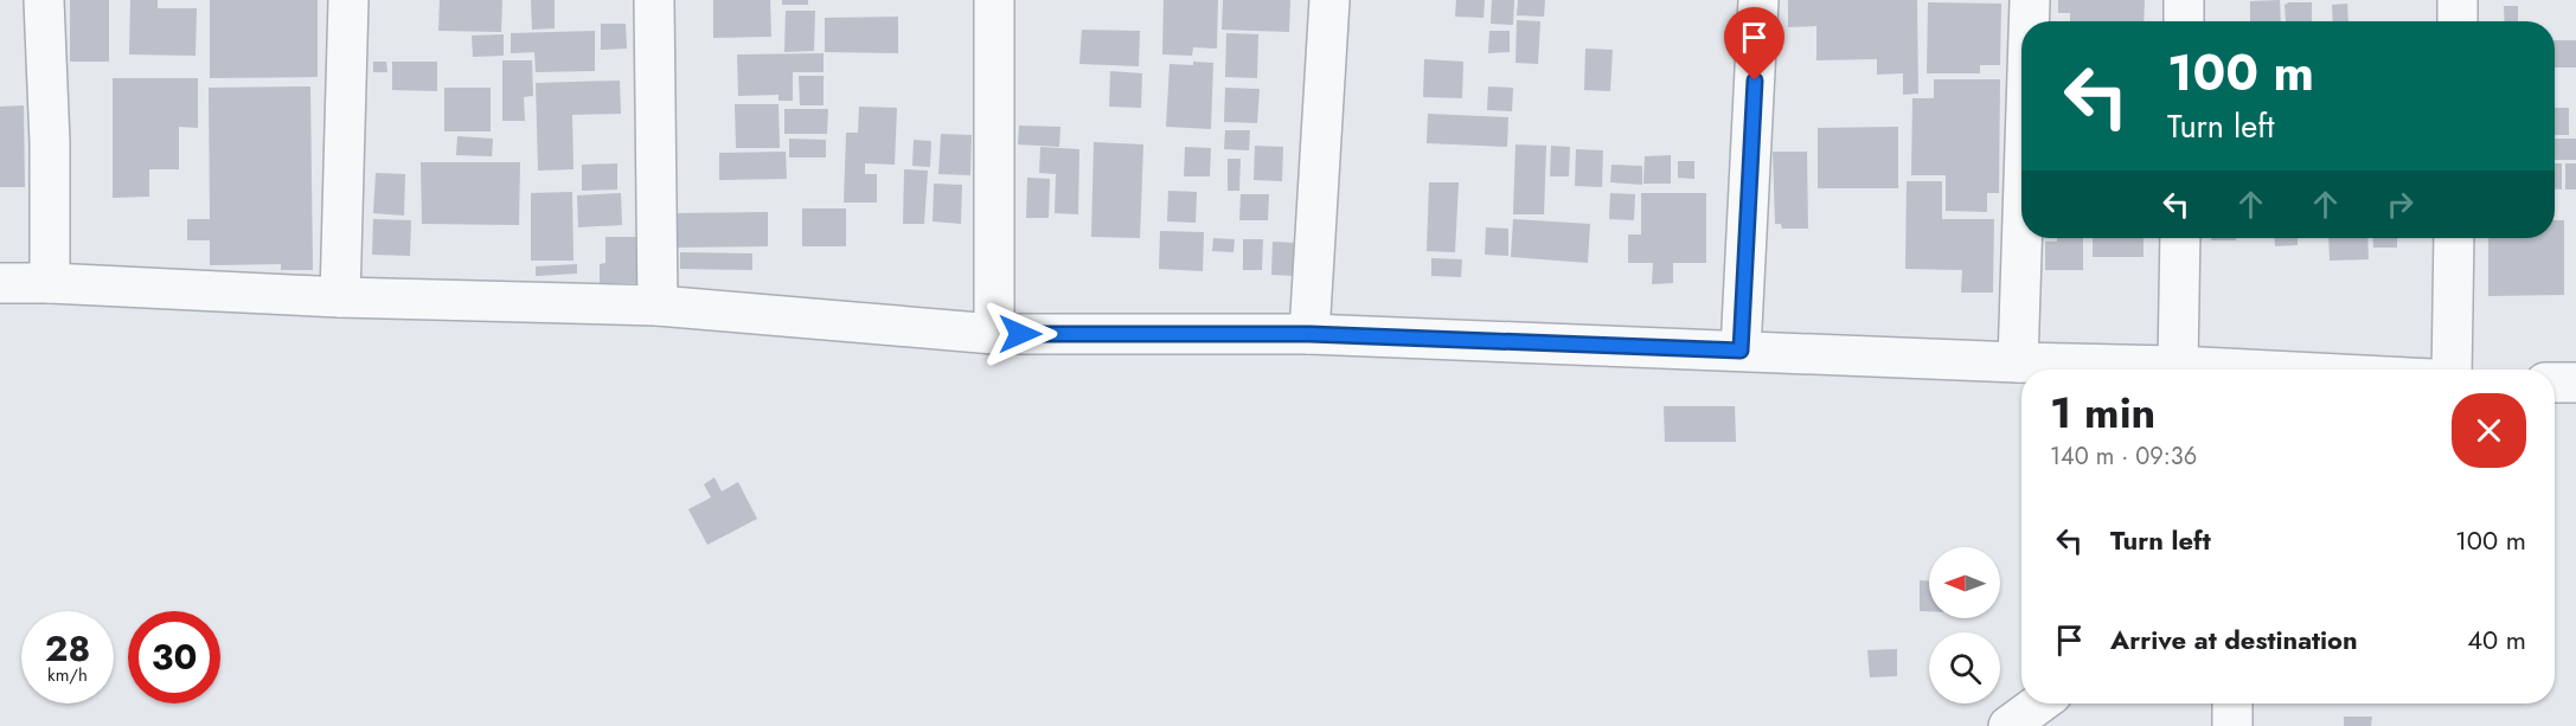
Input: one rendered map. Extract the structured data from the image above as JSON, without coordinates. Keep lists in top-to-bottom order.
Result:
{
  "north": "left",
  "page": {
    "turn": ["100 m", "Turn left"],
    "heading": ["1 min", "140 m · 09:36"],
    "list": [
      {
        "name": "Turn left",
        "value": "100 m"
      },
      {
        "name": "Arrive at destination",
        "value": "40 m"
      }
    ],
    "speed": "28 km/h",
    "limit": "30"
  }
}
